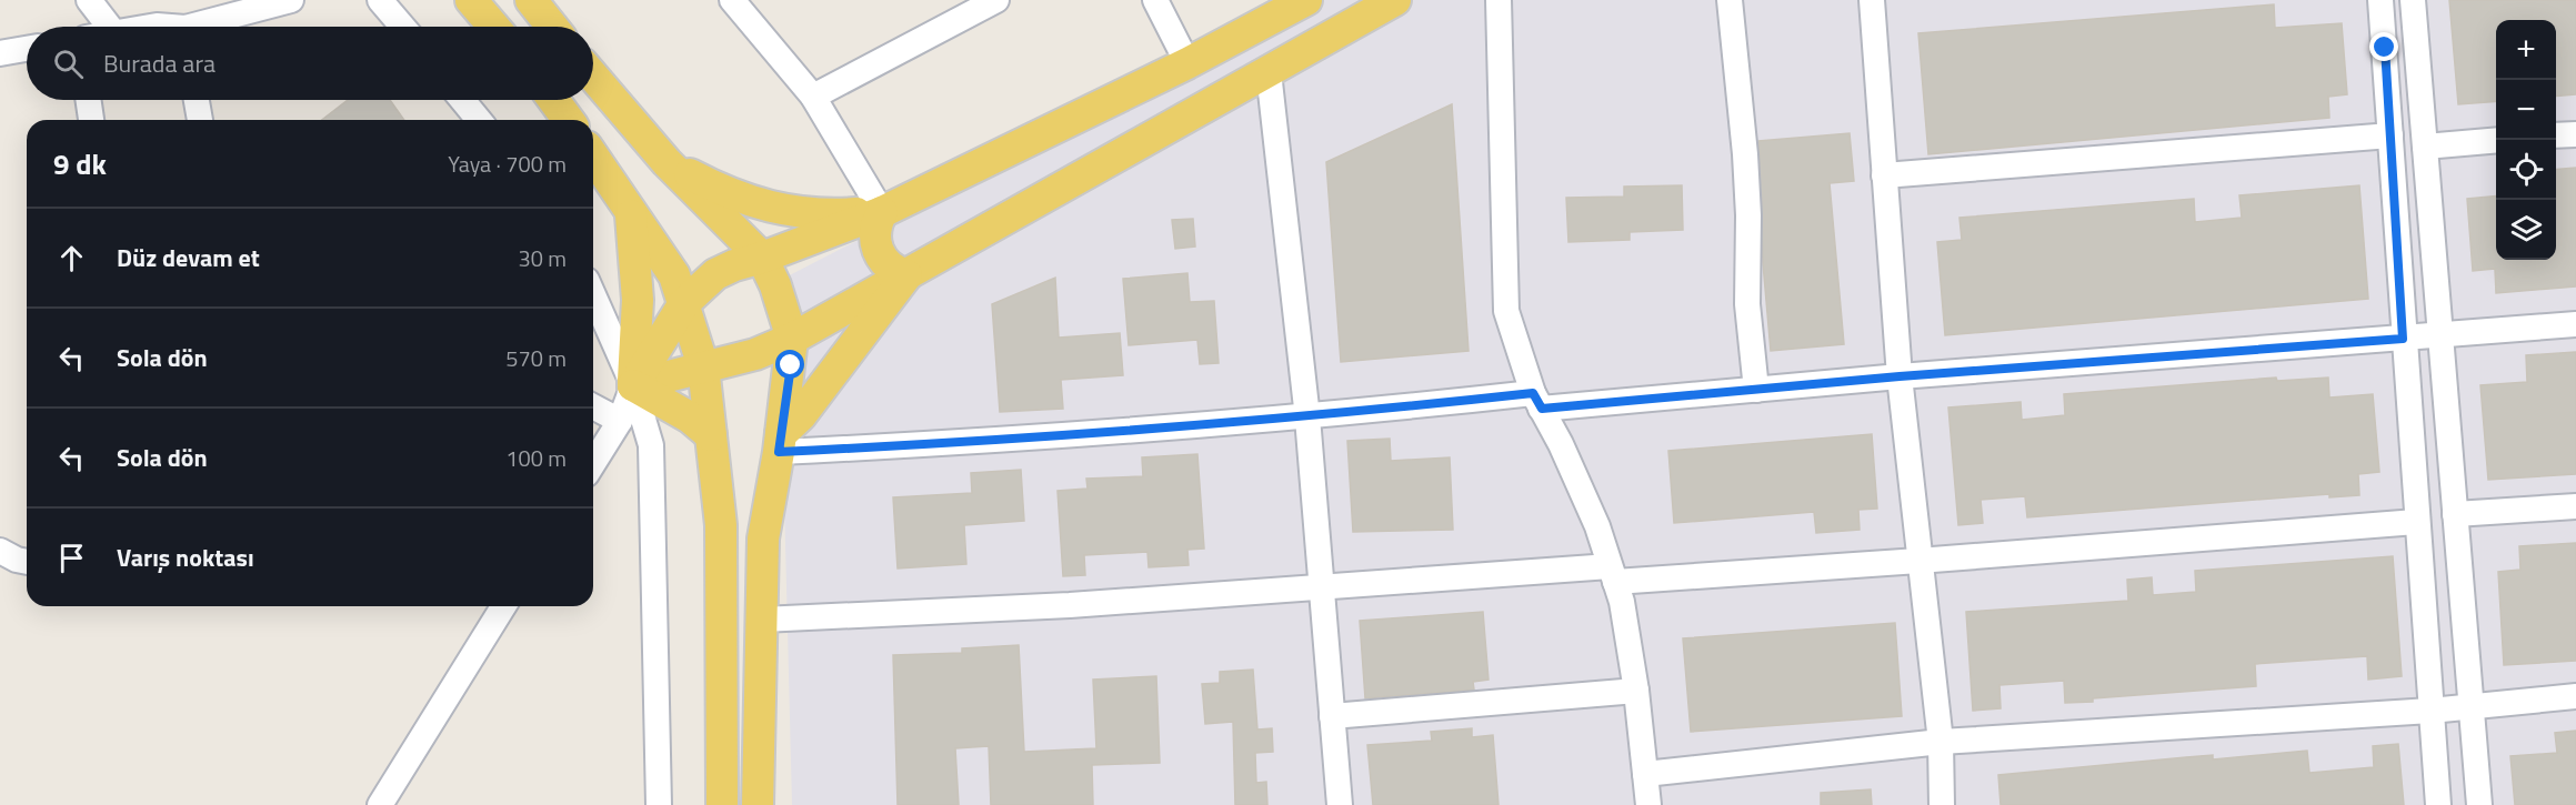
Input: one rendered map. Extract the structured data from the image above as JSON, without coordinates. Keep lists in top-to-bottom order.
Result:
{
  "page": {
    "map_buttons": ["+", "−"],
    "search": "Burada ara",
    "heading": ["9 dk", "Yaya · 700 m"],
    "list": [
      ["Düz devam et", "30 m"],
      ["Sola dön", "570 m"],
      ["Sola dön", "100 m"],
      "Varış noktası"
    ]
  }
}
